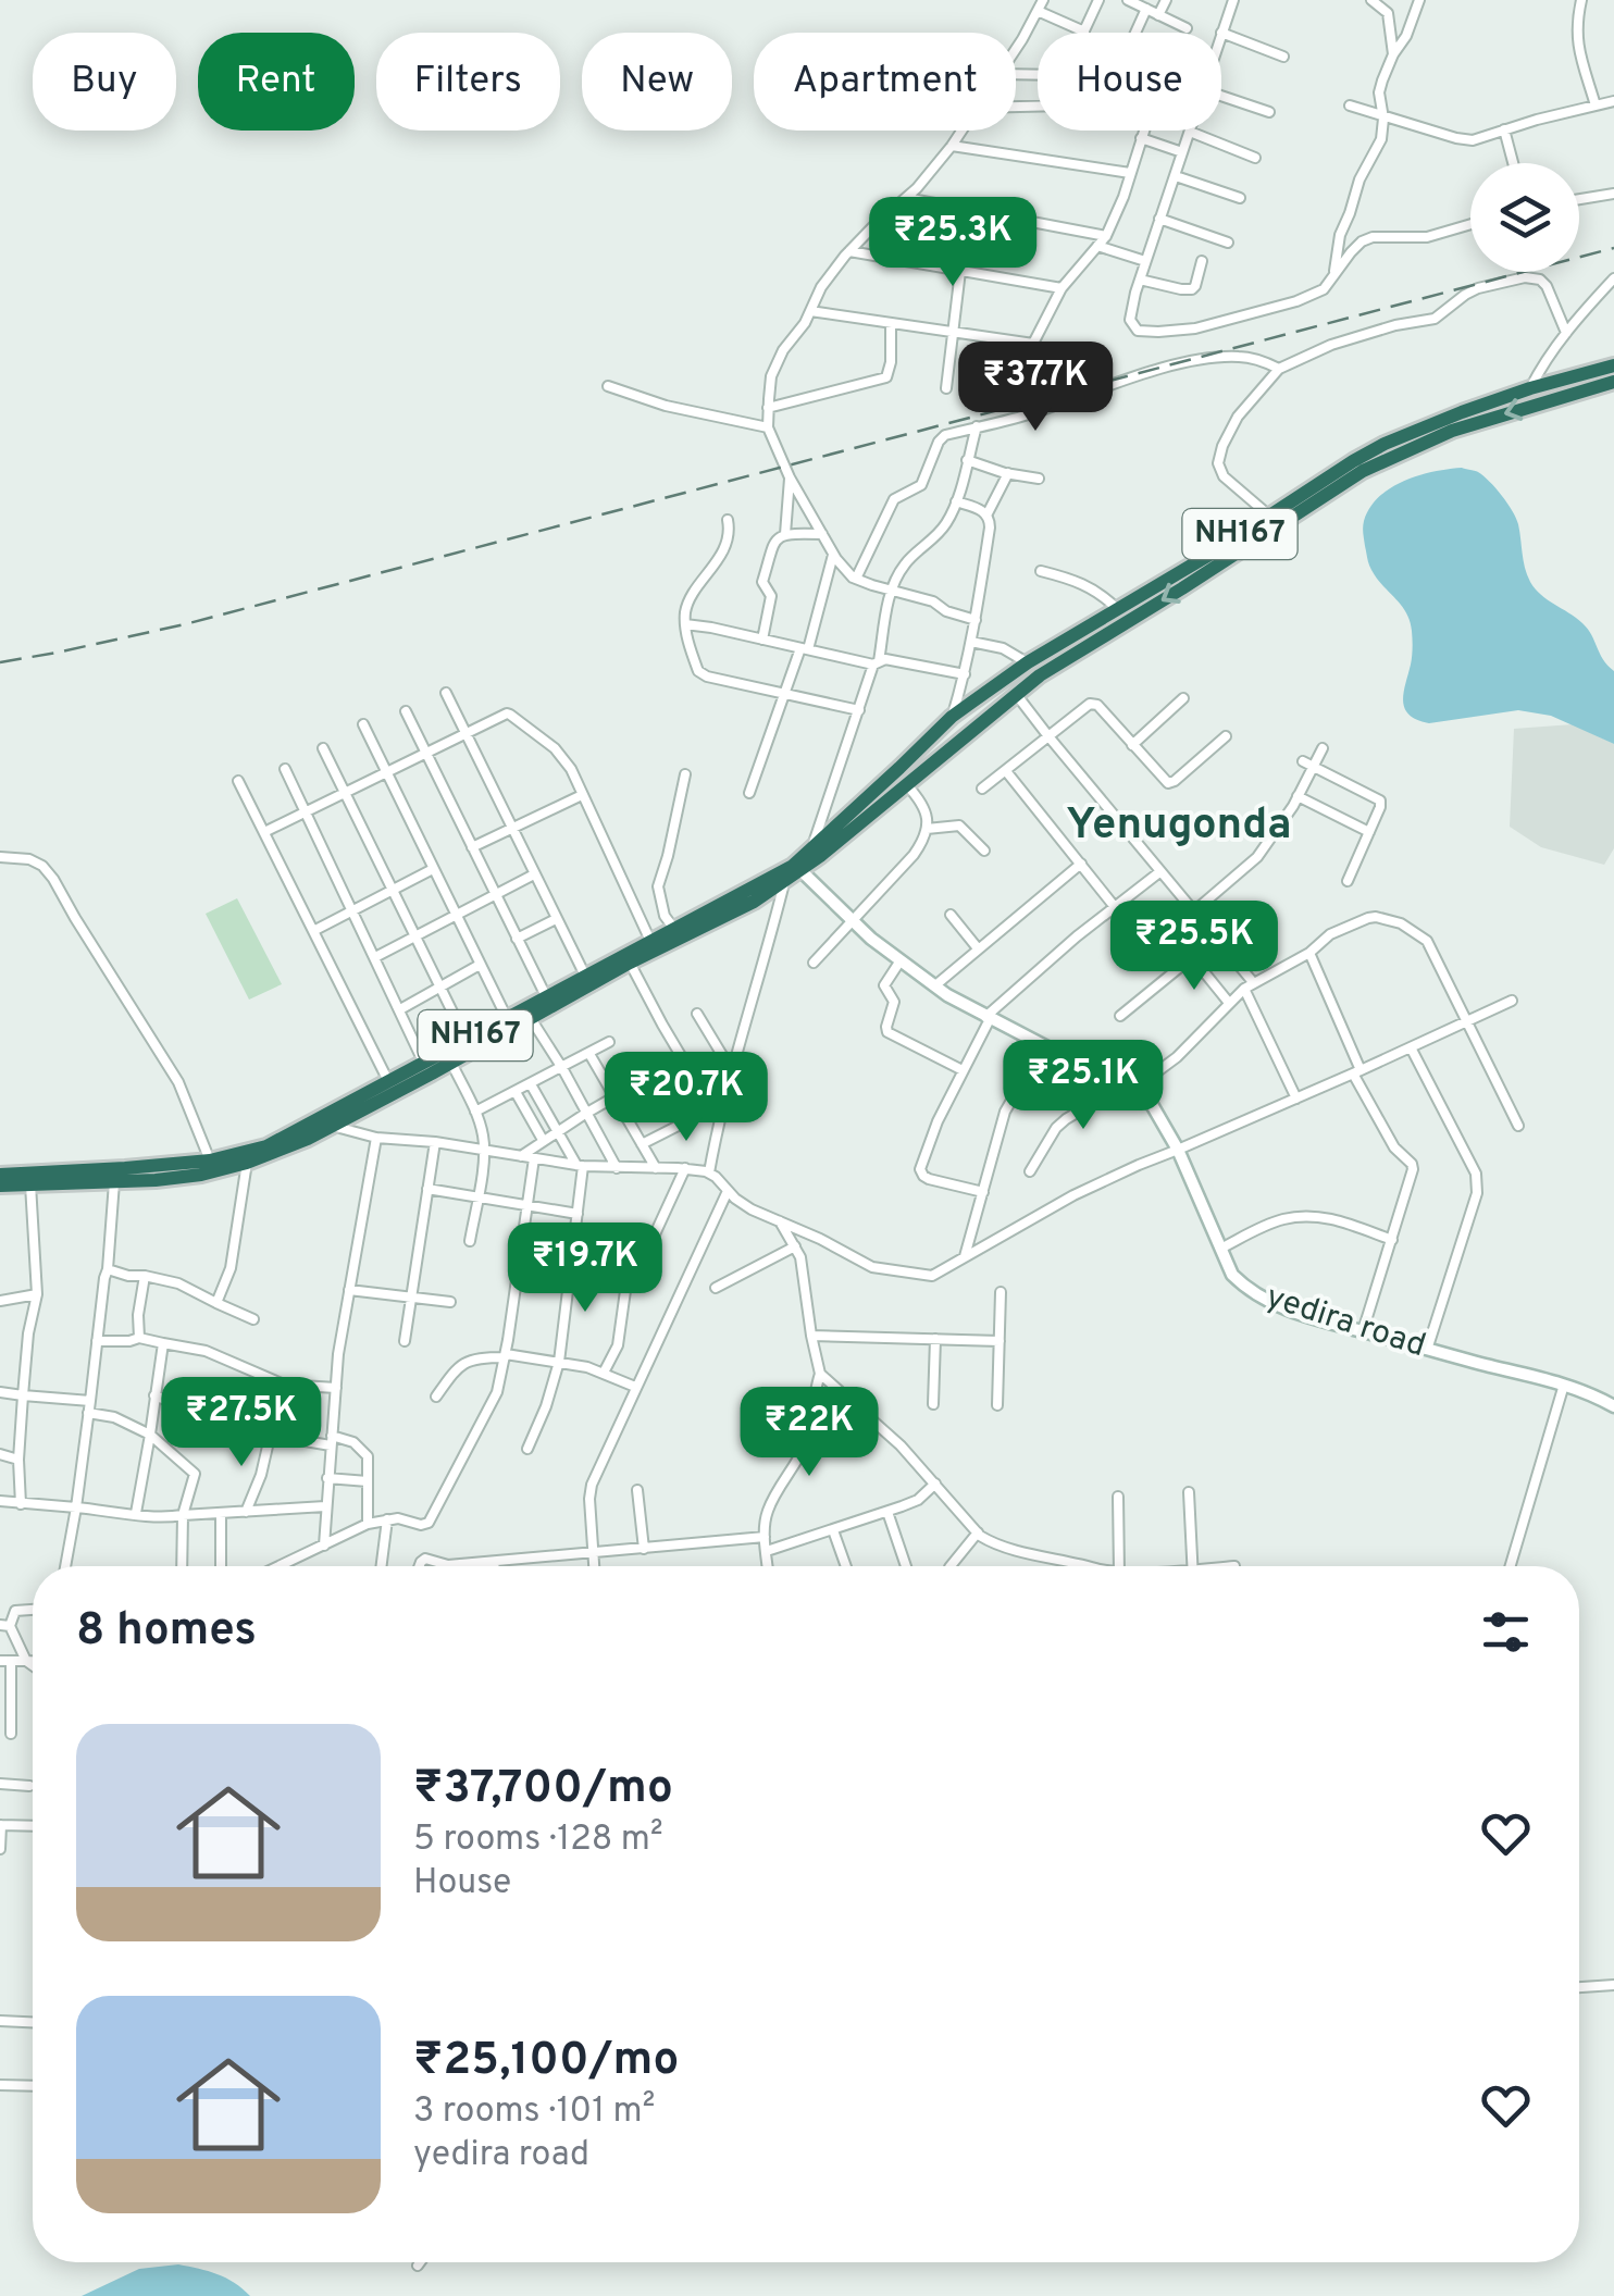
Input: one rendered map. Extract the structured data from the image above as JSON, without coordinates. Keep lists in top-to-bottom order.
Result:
{
  "streets": {
    "highway": ["NH167"],
    "main road": ["yedira road"]
  },
  "crossings": [
    ["NH167", "yedira road"]
  ],
  "districts": ["Yenugonda"],
  "page": {
    "chip": [
      "Buy",
      "Rent",
      "Filters",
      "New",
      "Apartment",
      "House"
    ],
    "price": [
      "₹25.3K",
      "₹37.7K",
      "₹25.5K",
      "₹25.1K",
      "₹20.7K",
      "₹19.7K",
      "₹27.5K",
      "₹22K"
    ],
    "heading": "8 homes",
    "list": [
      {
        "name": "₹37,700/mo",
        "note": "5 rooms · 128 m² · House"
      },
      {
        "name": "₹25,100/mo",
        "note": "3 rooms · 101 m² · yedira road"
      }
    ]
  }
}
